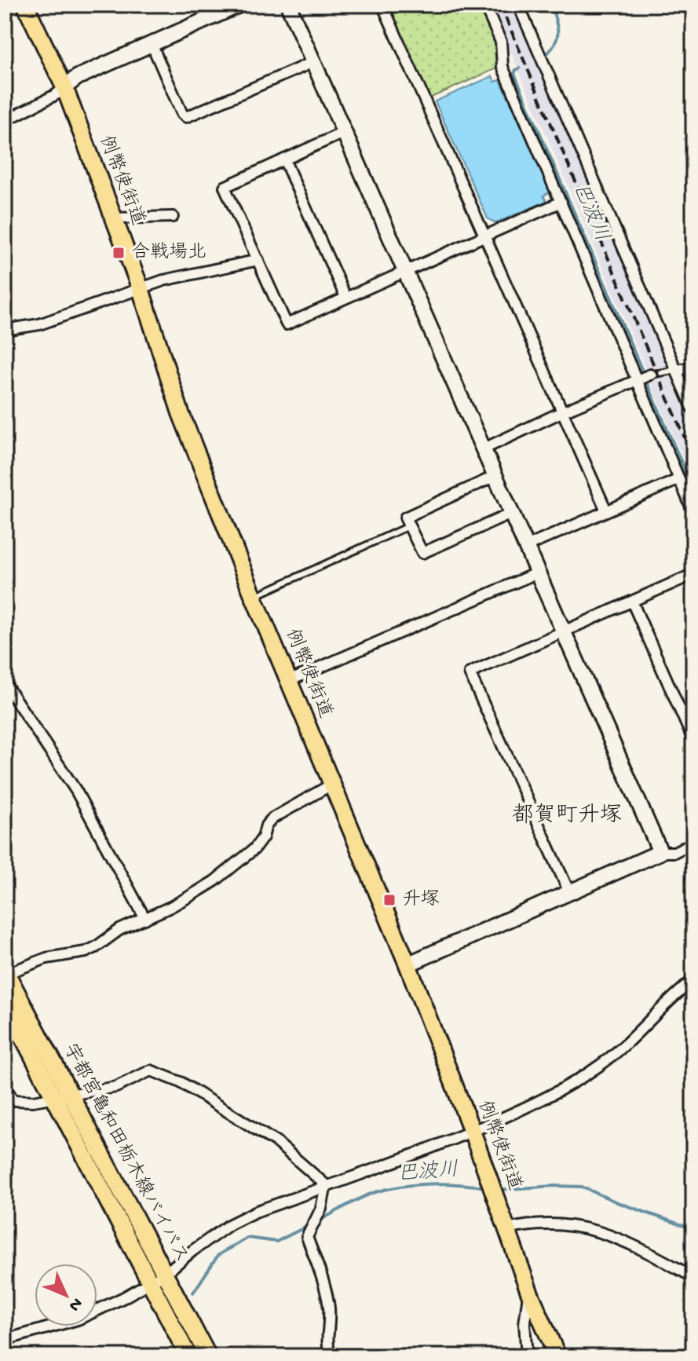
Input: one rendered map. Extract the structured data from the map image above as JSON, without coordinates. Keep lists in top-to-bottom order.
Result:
{
  "streets": {
    "main road": ["例幣使街道", "宇都宮亀和田栃木線バイパス"]
  },
  "districts": ["都賀町升塚"],
  "water": ["巴波川"],
  "places": {
    "transit": ["合戦場北", "升塚"]
  },
  "north": "bottom right"
}
